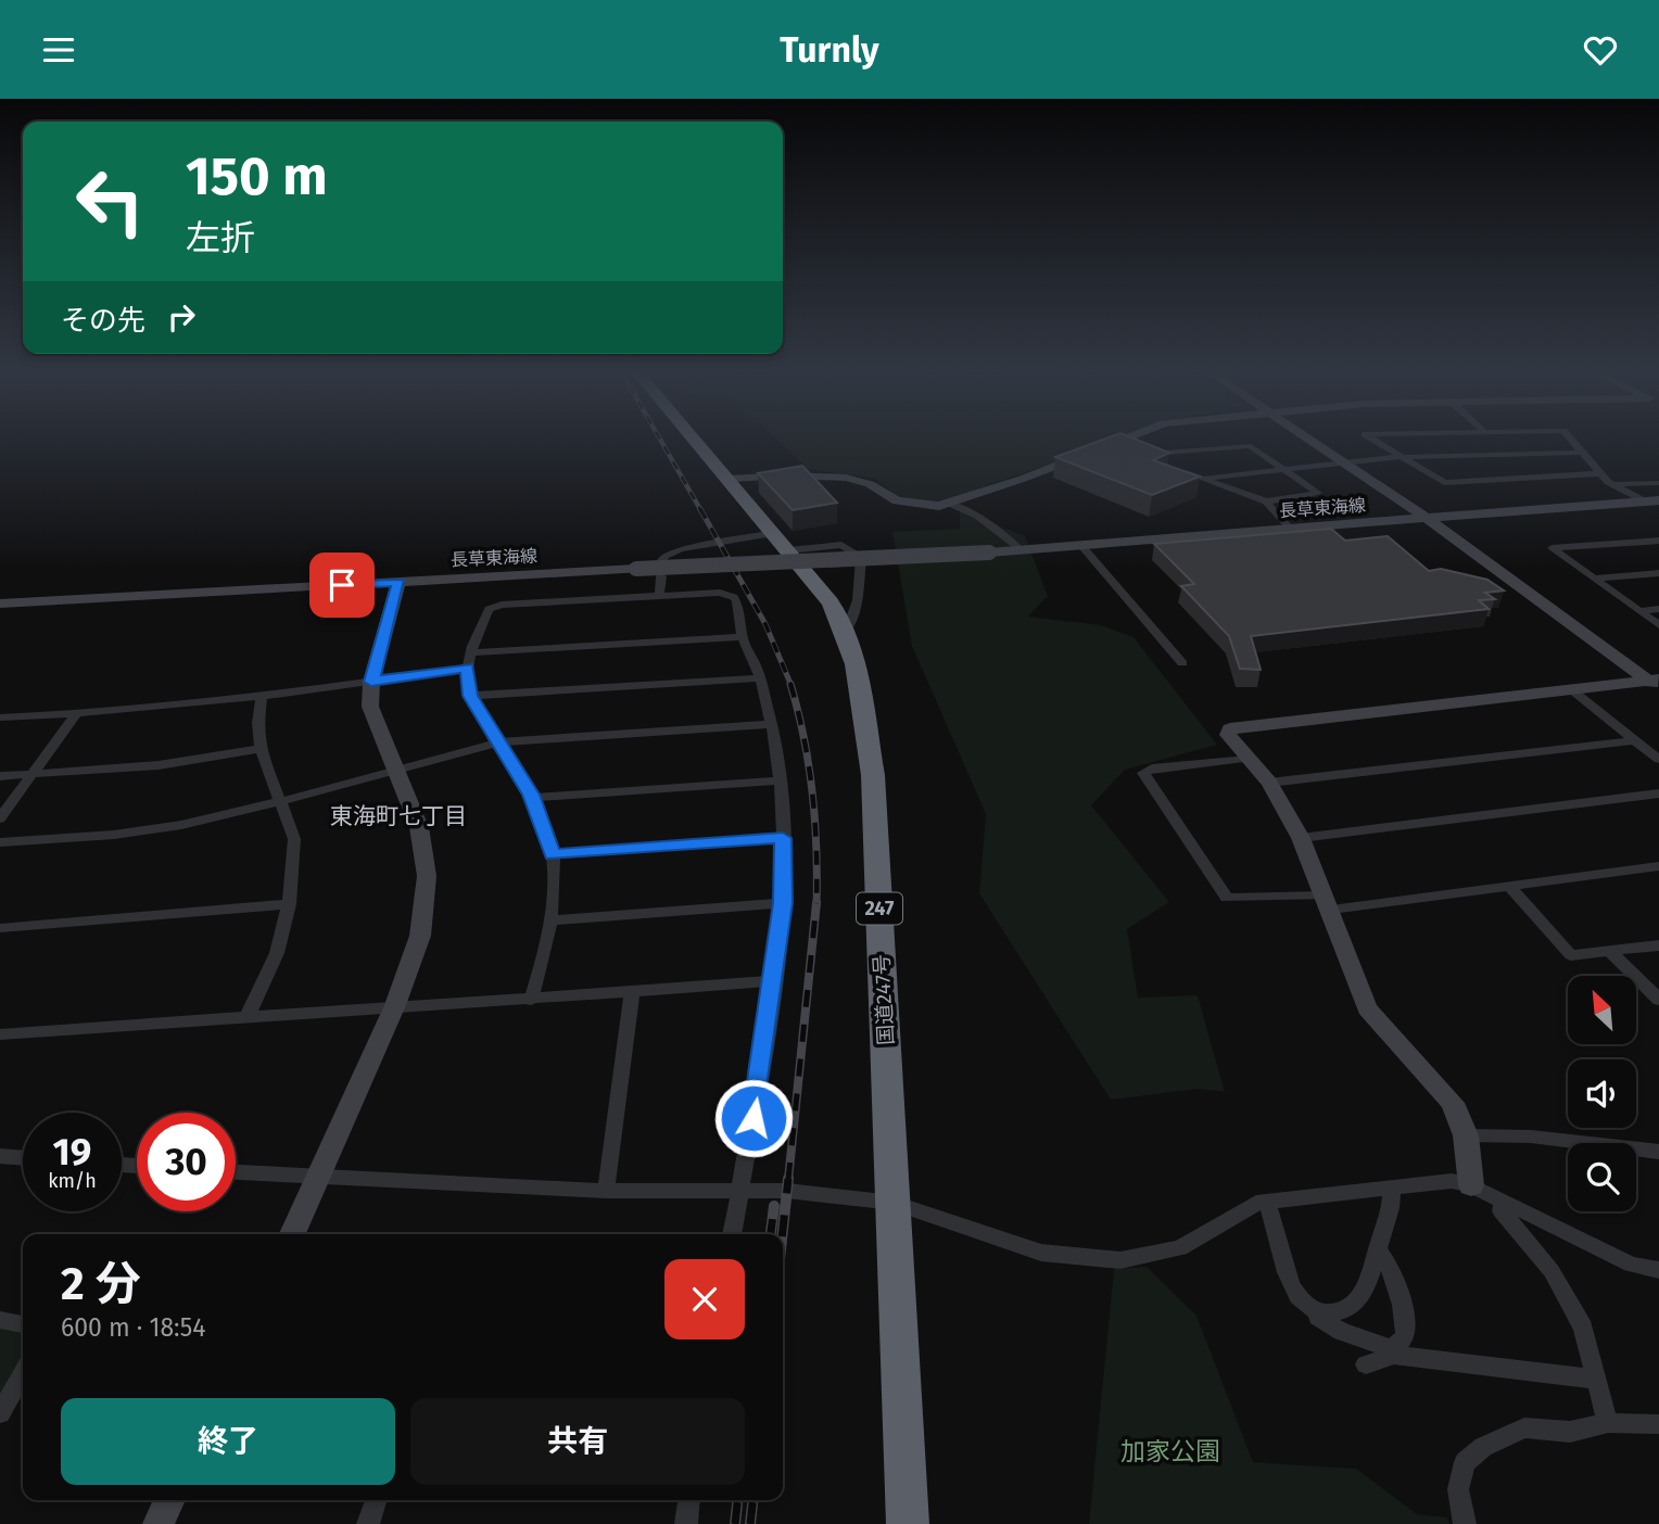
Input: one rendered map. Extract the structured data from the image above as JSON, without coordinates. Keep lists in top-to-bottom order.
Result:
{
  "streets": {
    "highway": ["247", "国道247号"],
    "street": ["長草東海線"]
  },
  "districts": ["東海町七丁目"],
  "parks": ["加家公園"],
  "north": "top left",
  "page": {
    "header": "Turnly",
    "turn": ["150 m", "左折"],
    "then": "その先",
    "speed": "19 km/h",
    "limit": "30",
    "heading": ["2 分", "600 m · 18:54"],
    "buttons": ["終了", "共有"]
  }
}
